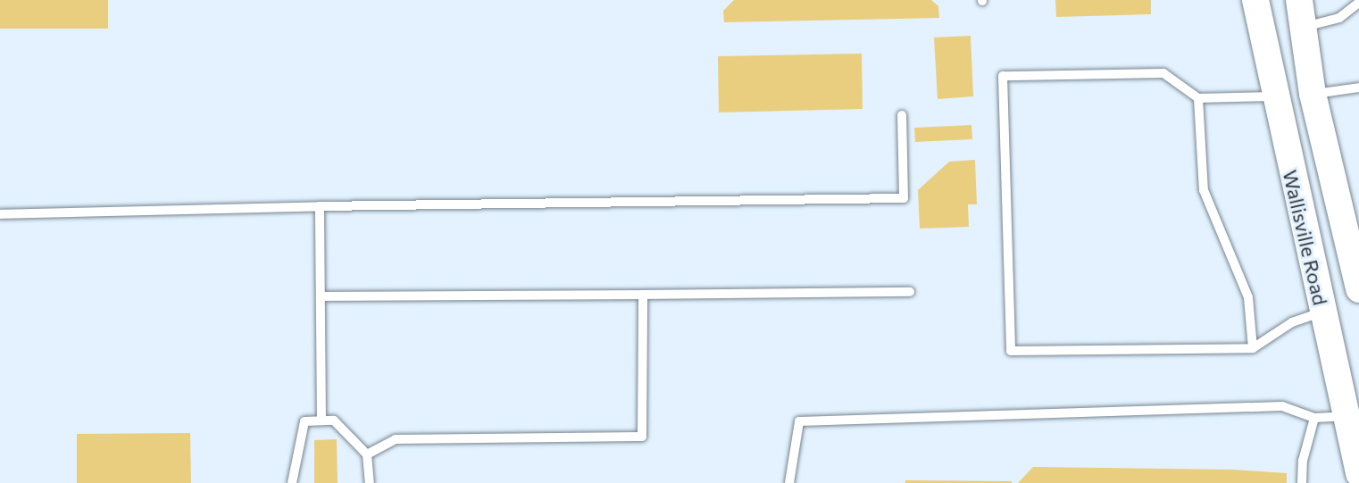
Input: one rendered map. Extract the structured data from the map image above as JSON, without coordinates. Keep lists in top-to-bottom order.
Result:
{
  "streets": {
    "main road": ["Wallisville Road"]
  }
}
